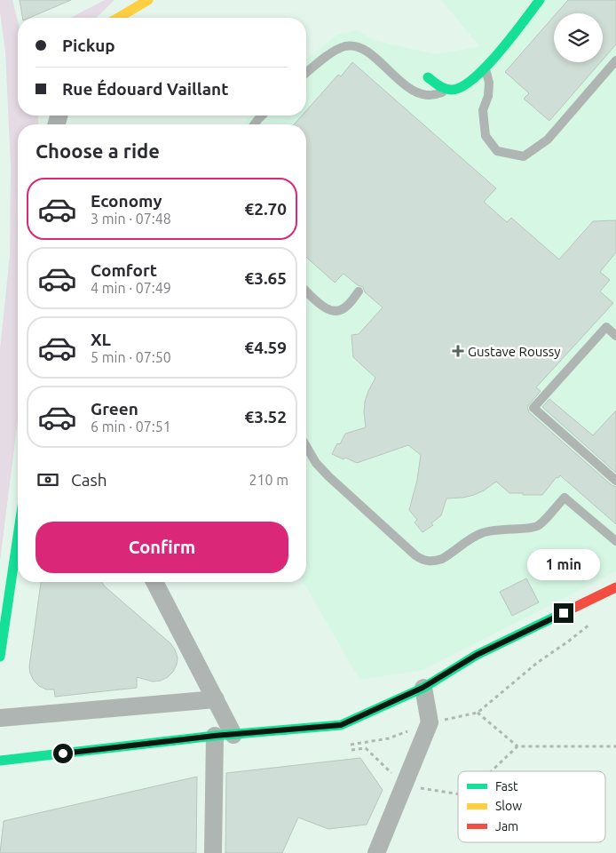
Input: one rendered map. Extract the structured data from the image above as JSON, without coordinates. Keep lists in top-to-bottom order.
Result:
{
  "places": {
    "health": ["Gustave Roussy"]
  },
  "legend": ["Fast", "Slow", "Jam"],
  "page": {
    "banner": ["Pickup", "Rue Édouard Vaillant"],
    "heading": "Choose a ride",
    "list": [
      {
        "name": "Economy",
        "note": "3 min · 07:48",
        "value": "€2.70"
      },
      {
        "name": "Comfort",
        "note": "4 min · 07:49",
        "value": "€3.65"
      },
      {
        "name": "XL",
        "note": "5 min · 07:50",
        "value": "€4.59"
      },
      {
        "name": "Green",
        "note": "6 min · 07:51",
        "value": "€3.52"
      }
    ],
    "pay": ["Cash", "210 m"],
    "buttons": "Confirm",
    "bubble": "1 min"
  }
}
